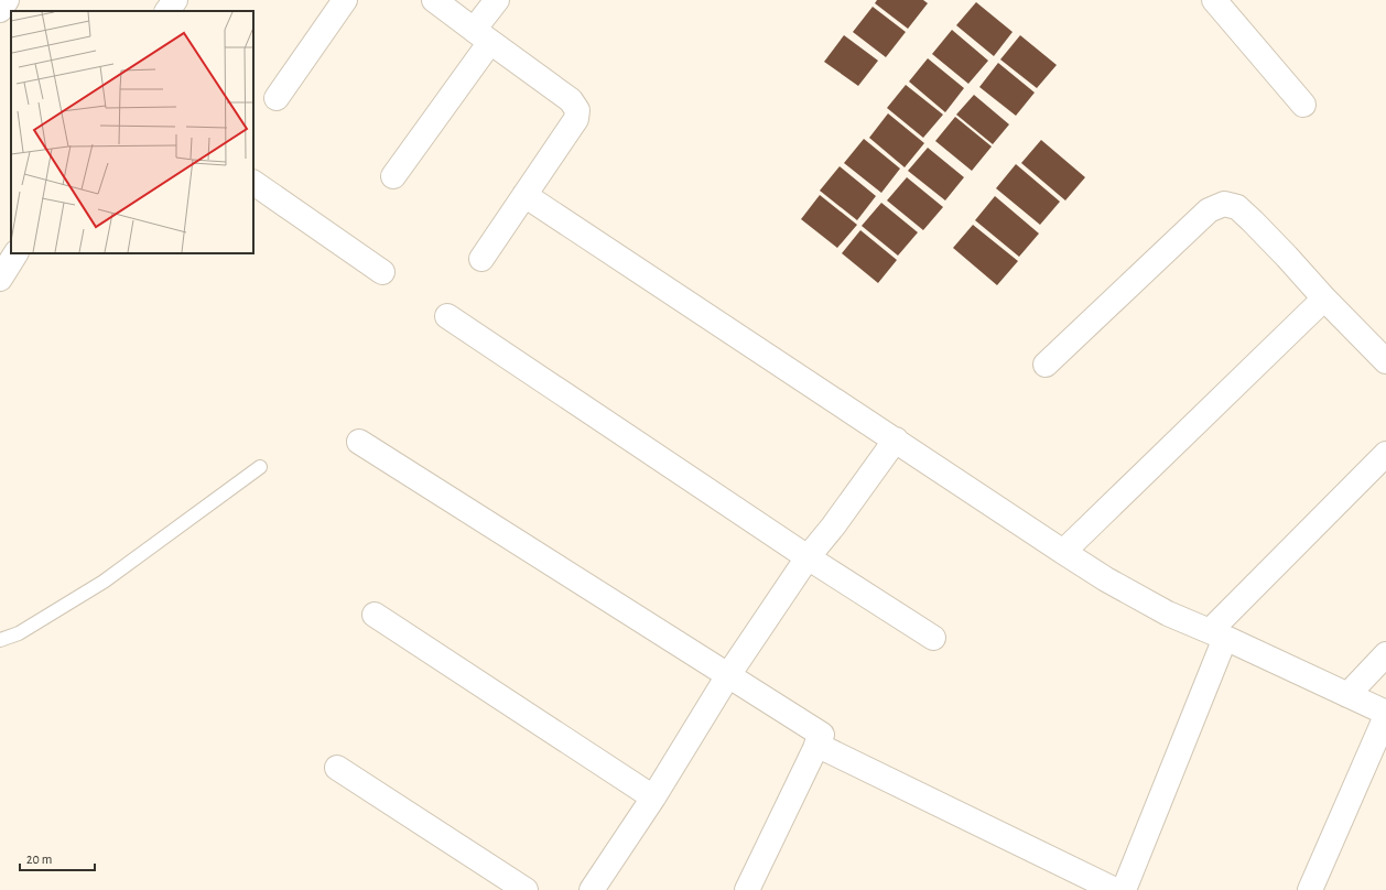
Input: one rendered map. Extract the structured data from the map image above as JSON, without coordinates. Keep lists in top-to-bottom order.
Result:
{
  "scale_bar": "20 m"
}
